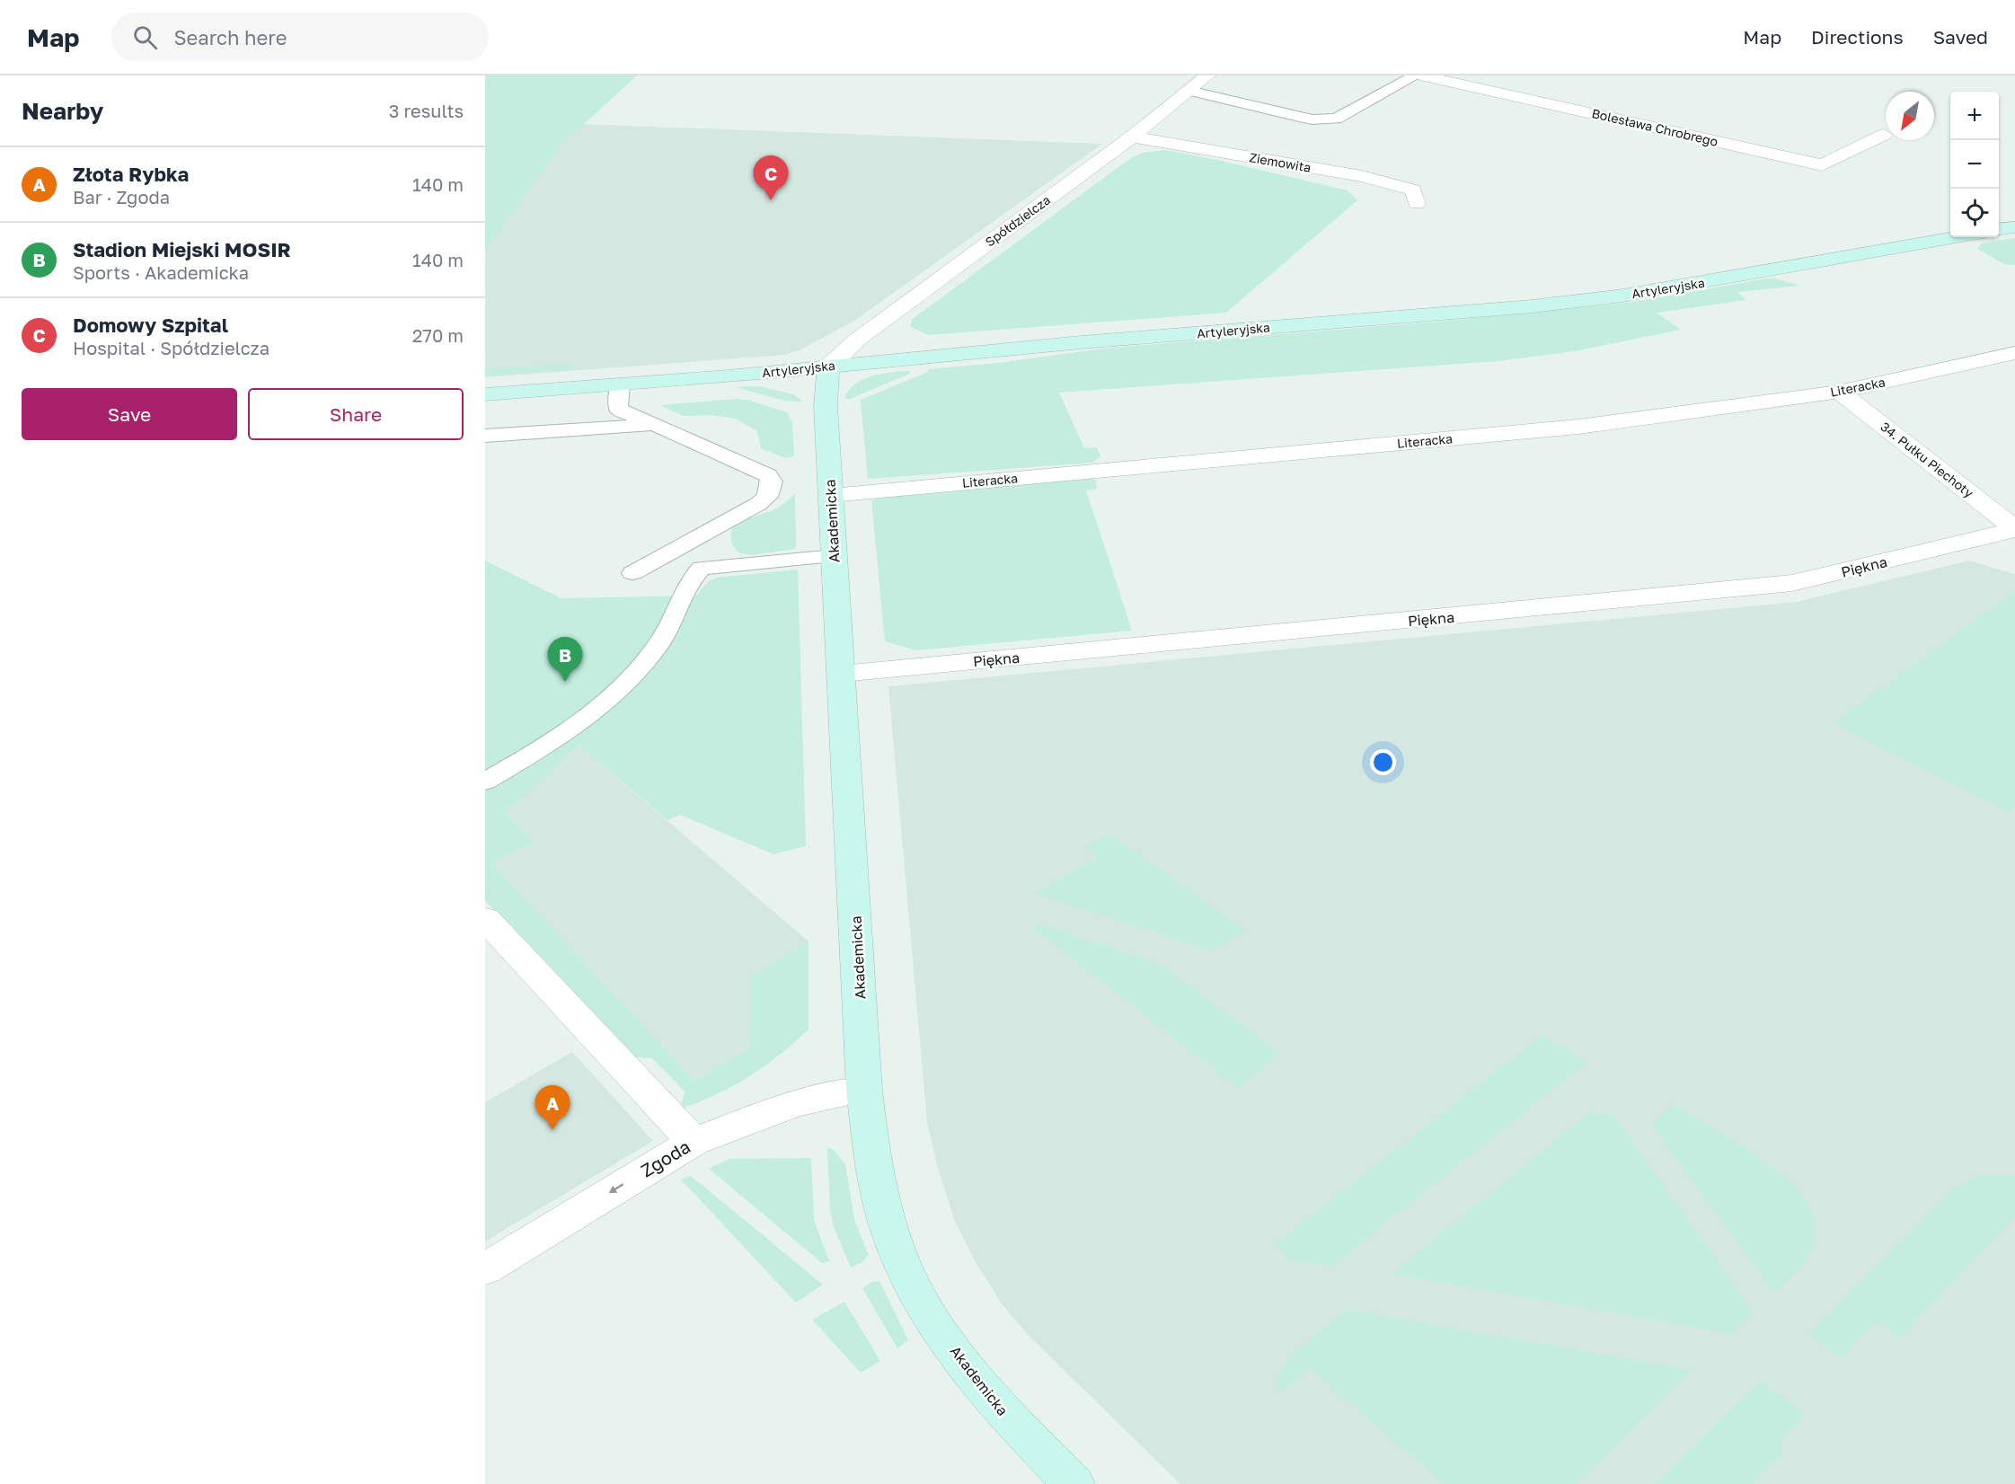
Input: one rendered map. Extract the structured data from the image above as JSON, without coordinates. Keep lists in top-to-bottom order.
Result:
{
  "streets": {
    "street": [
      "Bolesława Chrobrego",
      "Ziemowita",
      "Spółdzielcza",
      "Artyleryjska",
      "Literacka",
      "34. Pułku Piechoty",
      "Akademicka",
      "Piękna",
      "Zgoda"
    ]
  },
  "crossings": [
    ["Ziemowita", "Spółdzielcza"],
    ["Spółdzielcza", "Artyleryjska"],
    ["Spółdzielcza", "Akademicka"],
    ["Artyleryjska", "Akademicka"],
    ["Literacka", "34. Pułku Piechoty"],
    ["Literacka", "Akademicka"],
    ["34. Pułku Piechoty", "Piękna"],
    ["Akademicka", "Piękna"],
    ["Akademicka", "Zgoda"]
  ],
  "one_way": ["Zgoda"],
  "north": "bottom left",
  "page": {
    "header": "Map",
    "search": "Search here",
    "nav": ["Map", "Directions", "Saved"],
    "heading": ["Nearby", "3 results"],
    "map_buttons": ["+", "−"],
    "list": [
      {
        "mark": "A",
        "name": "Złota Rybka",
        "note": "Bar · Zgoda",
        "value": "140 m"
      },
      {
        "mark": "B",
        "name": "Stadion Miejski MOSIR",
        "note": "Sports · Akademicka",
        "value": "140 m"
      },
      {
        "mark": "C",
        "name": "Domowy Szpital",
        "note": "Hospital · Spółdzielcza",
        "value": "270 m"
      }
    ],
    "pins": ["C", "B", "A"],
    "buttons": ["Save", "Share"]
  }
}
